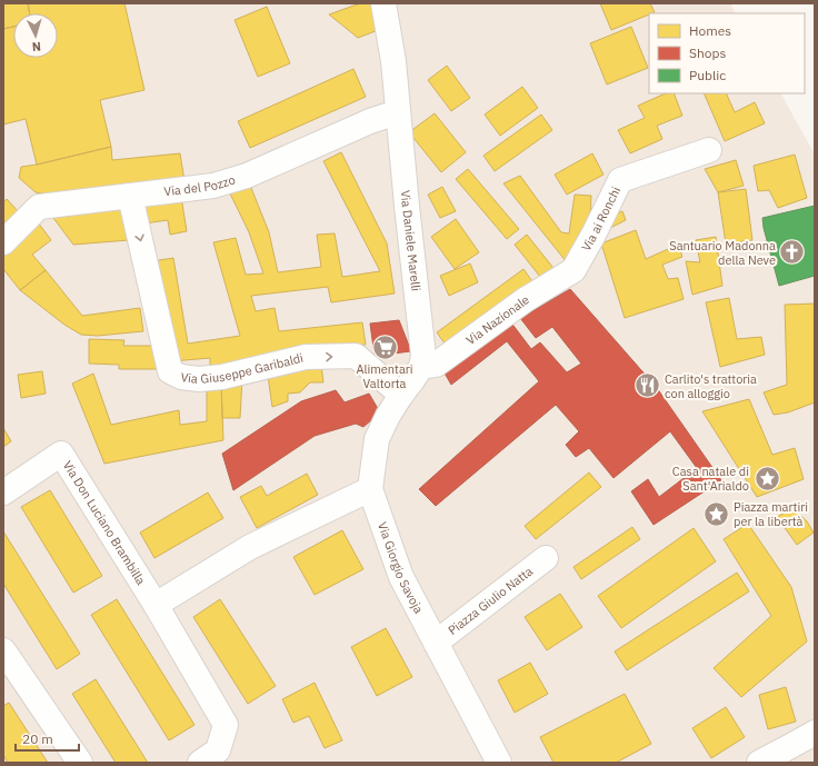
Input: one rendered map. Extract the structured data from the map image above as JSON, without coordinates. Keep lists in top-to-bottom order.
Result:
{
  "streets": {
    "street": [
      "Via del Pozzo",
      "Via ai Ronchi",
      "Via Daniele Marelli",
      "Via Nazionale",
      "Via Giuseppe Garibaldi",
      "Via Don Luciano Brambilla",
      "Via Giorgio Savoja",
      "Piazza Giulio Natta"
    ]
  },
  "crossings": [
    ["Via del Pozzo", "Via Daniele Marelli"],
    ["Via del Pozzo", "Via Giuseppe Garibaldi"],
    ["Via ai Ronchi", "Via Nazionale"],
    ["Via Daniele Marelli", "Via Nazionale"],
    ["Via Daniele Marelli", "Via Giorgio Savoja"],
    ["Via Nazionale", "Via Giorgio Savoja"],
    ["Via Giuseppe Garibaldi", "Via Giorgio Savoja"],
    ["Via Giorgio Savoja", "Piazza Giulio Natta"]
  ],
  "places": {
    "church": ["Santuario Madonna della Neve"],
    "supermarket": ["Alimentari Valtorta"],
    "restaurant": ["Carlito's trattoria con alloggio"],
    "place": ["Casa natale di Sant'Arialdo", "Piazza martiri per la libertà"]
  },
  "legend": ["Homes", "Shops", "Public"],
  "scale_bar": "20 m",
  "north": "bottom"
}
